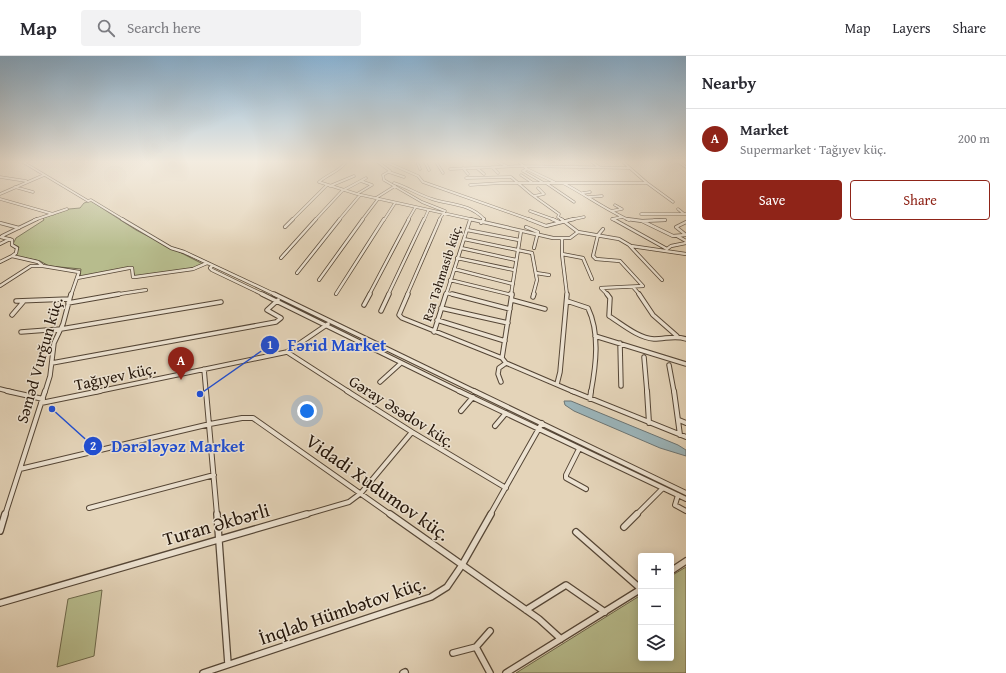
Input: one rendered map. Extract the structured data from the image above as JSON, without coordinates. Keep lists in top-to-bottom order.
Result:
{
  "streets": {
    "street": [
      "Rza Təhmasib küç.",
      "Səməd Vurğun küç.",
      "Tağıyev küç.",
      "Gəray Əsədov küç.",
      "Vidadi Xudumov küç.",
      "Turan Əkbərli",
      "İnqlab Hümbətov küç."
    ]
  },
  "crossings": [
    ["Səməd Vurğun küç.", "Tağıyev küç."],
    ["Səməd Vurğun küç.", "Vidadi Xudumov küç."],
    ["Tağıyev küç.", "Gəray Əsədov küç."],
    ["Gəray Əsədov küç.", "Turan Əkbərli"],
    ["Gəray Əsədov küç.", "İnqlab Hümbətov küç."],
    ["Vidadi Xudumov küç.", "Turan Əkbərli"],
    ["Vidadi Xudumov küç.", "İnqlab Hümbətov küç."]
  ],
  "places": ["Fərid Market", "Dərələyəz Market"],
  "page": {
    "header": "Map",
    "search": "Search here",
    "nav": ["Map", "Layers", "Share"],
    "heading": "Nearby",
    "list": [
      {
        "mark": "A",
        "name": "Market",
        "note": "Supermarket · Tağıyev küç.",
        "value": "200 m"
      }
    ],
    "buttons": ["Save", "Share"],
    "pins": "A",
    "map_buttons": ["+", "−"]
  }
}
